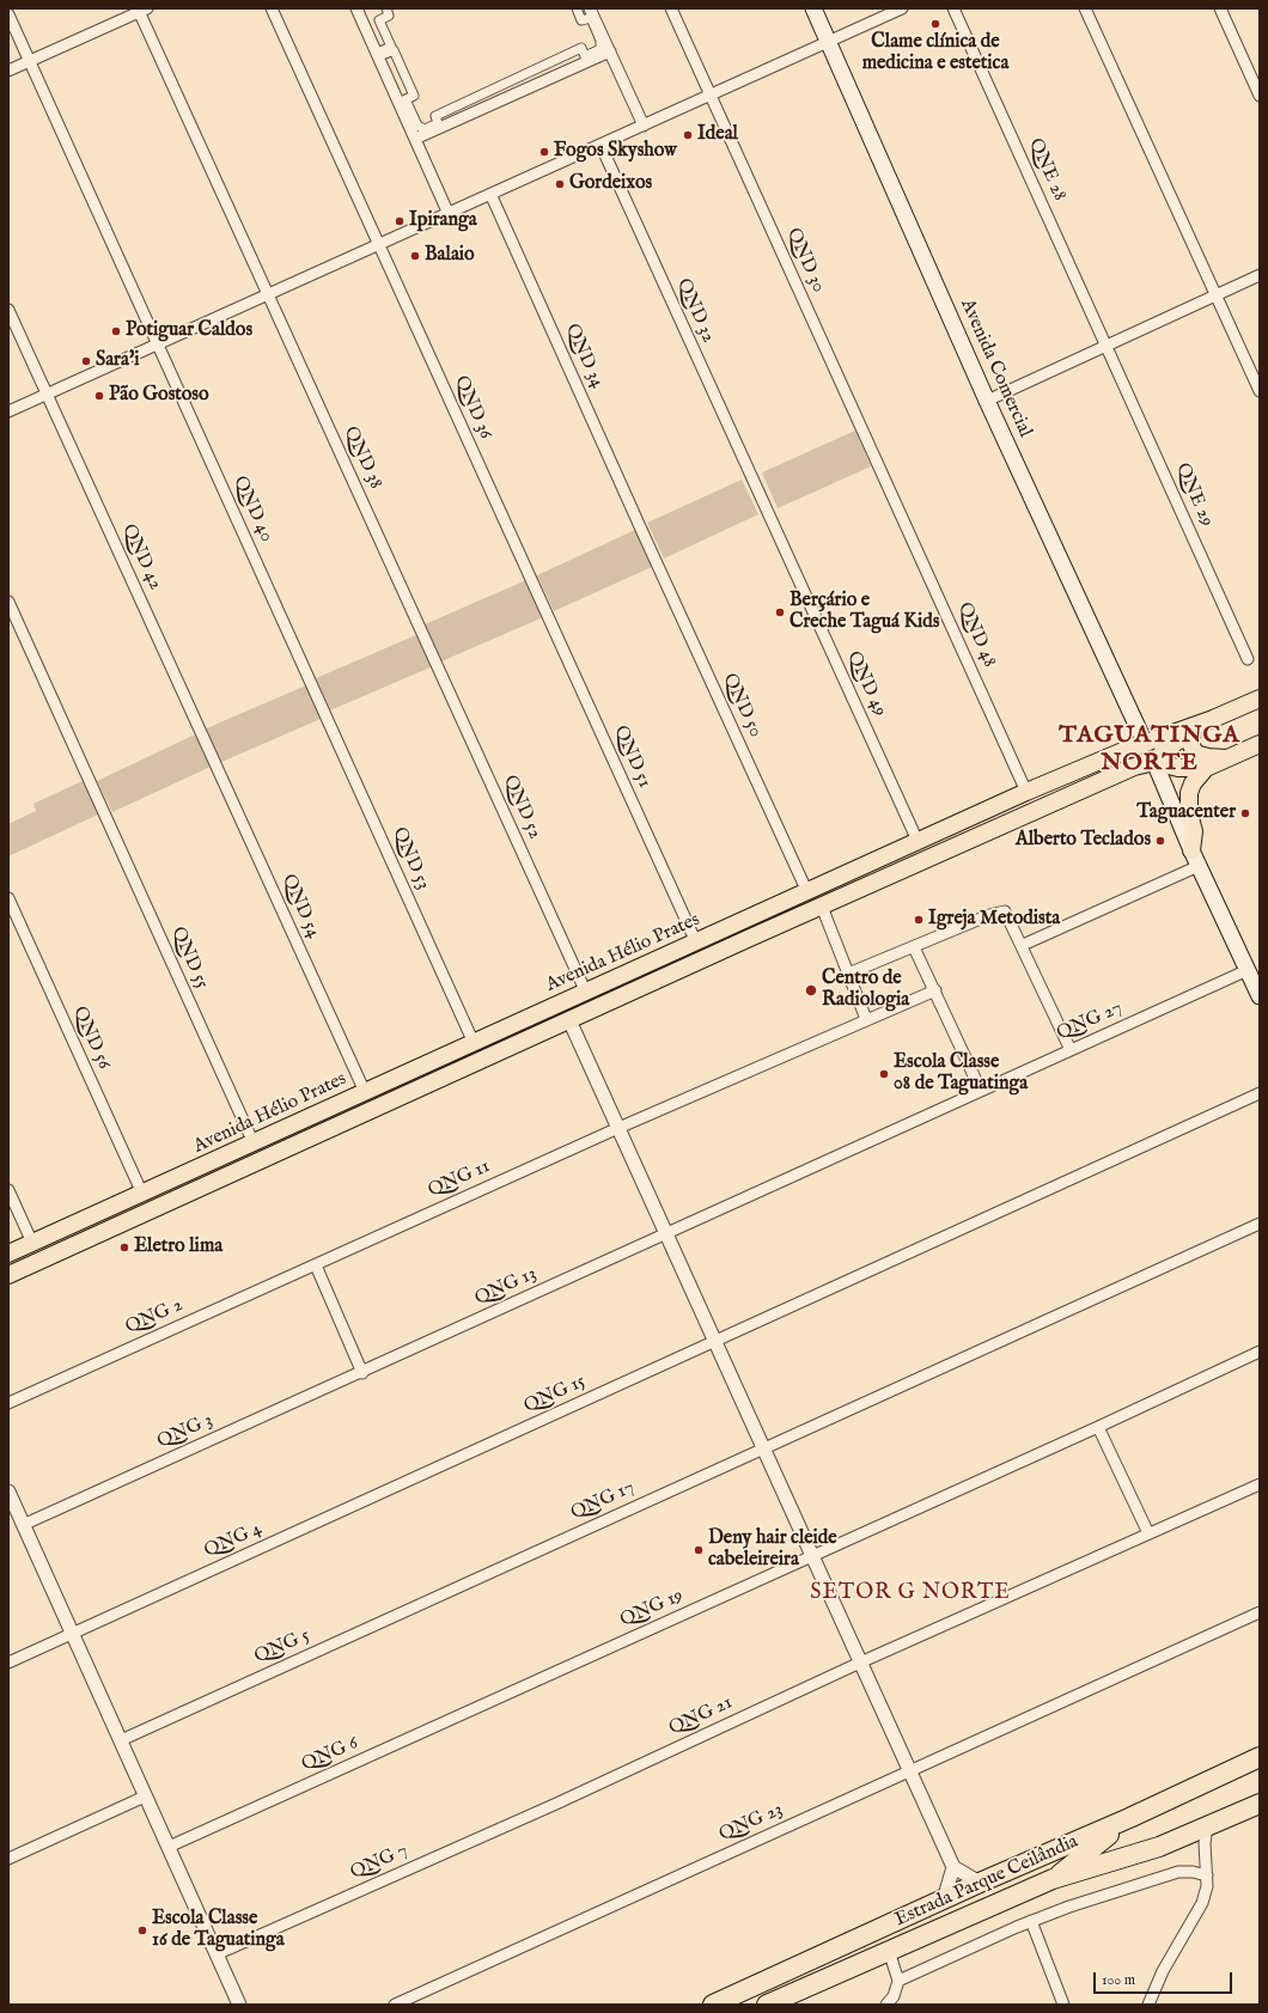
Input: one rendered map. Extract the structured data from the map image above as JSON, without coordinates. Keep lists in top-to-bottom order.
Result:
{
  "streets": {
    "highway": ["Estrada Parque Ceilândia"],
    "main road": ["Avenida Comercial", "Avenida Hélio Prates"],
    "street": [
      "QNE 28",
      "QND 30",
      "QND 32",
      "QND 34",
      "QND 36",
      "QND 38",
      "QNE 29",
      "QND 40",
      "QND 42",
      "QND 48",
      "QND 49",
      "QND 50",
      "QND 51",
      "QND 52",
      "QND 53",
      "QND 54",
      "QND 55",
      "QNG 27",
      "QND 56",
      "QNG 11",
      "QNG 13",
      "QNG 2",
      "QNG 15",
      "QNG 3",
      "QNG 17",
      "QNG 4",
      "QNG 19",
      "QNG 5",
      "QNG 21",
      "QNG 6",
      "QNG 23",
      "QNG 7"
    ]
  },
  "crossings": [
    ["QNE 28", "QNE 29"],
    ["QND 30", "QND 48"],
    ["QND 32", "QND 49"],
    ["QND 34", "QND 50"],
    ["Avenida Comercial", "Avenida Hélio Prates"],
    ["QND 36", "QND 51"],
    ["QND 38", "QND 52"],
    ["QND 40", "QND 53"],
    ["QND 42", "QND 54"],
    ["QND 48", "Avenida Hélio Prates"],
    ["QND 49", "Avenida Hélio Prates"],
    ["QND 50", "Avenida Hélio Prates"],
    ["QND 51", "Avenida Hélio Prates"],
    ["QND 52", "Avenida Hélio Prates"],
    ["QND 53", "Avenida Hélio Prates"],
    ["QND 54", "Avenida Hélio Prates"],
    ["Avenida Hélio Prates", "QND 55"],
    ["Avenida Hélio Prates", "QND 56"],
    ["QNG 27", "QNG 13"],
    ["QNG 11", "QNG 2"],
    ["QNG 13", "QNG 3"],
    ["QNG 15", "QNG 4"],
    ["QNG 17", "QNG 5"],
    ["QNG 19", "QNG 6"],
    ["QNG 21", "QNG 7"]
  ],
  "districts": ["TAGUATINGA NORTE", "SETOR G NORTE"],
  "places": [
    "Clame clínica de medicina e estetica",
    "Ideal",
    "Fogos Skyshow",
    "Gordeixos",
    "Ipiranga",
    "Balaio",
    "Potiguar Caldos",
    "Sara'i",
    "Pão Gostoso",
    "Berçário e Creche Taguá Kids",
    "Taguacenter",
    "Alberto Teclados",
    "Igreja Metodista",
    "Centro de Radiologia",
    "Escola Classe 08 de Taguatinga",
    "Eletro lima",
    "Deny hair cleide cabeleireira",
    "Escola Classe 16 de Taguatinga"
  ],
  "scale_bar": "100 m"
}
